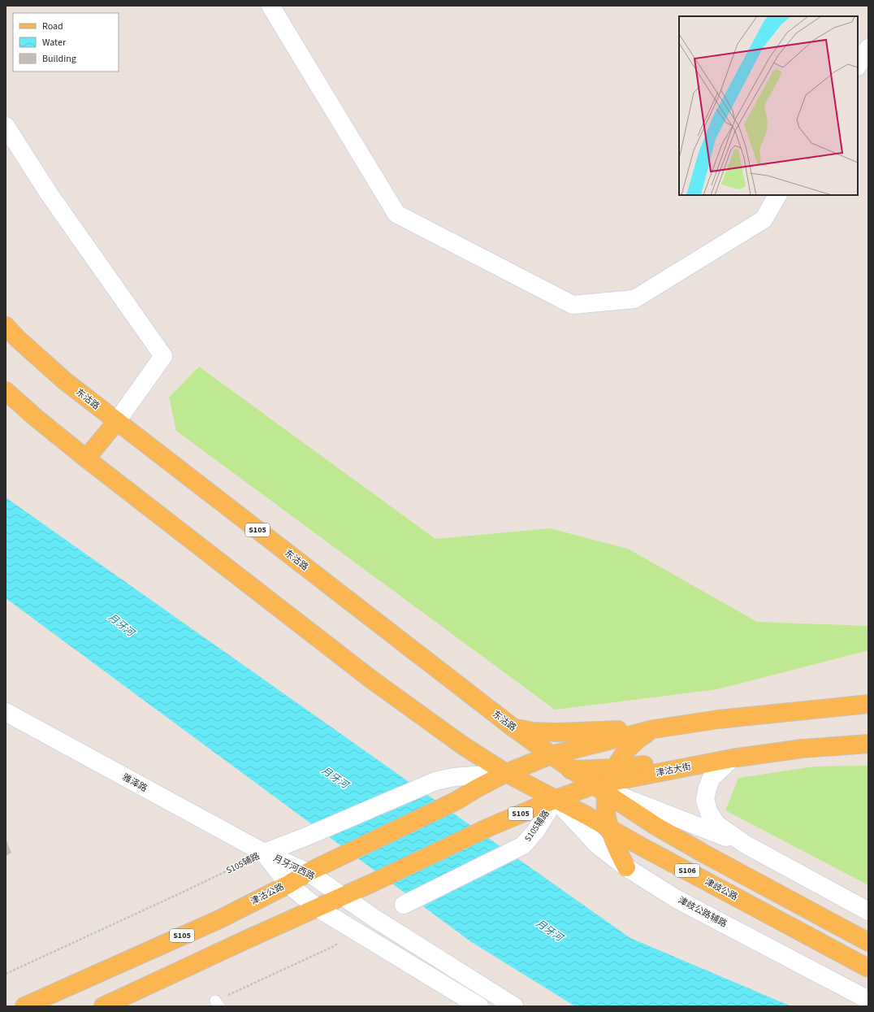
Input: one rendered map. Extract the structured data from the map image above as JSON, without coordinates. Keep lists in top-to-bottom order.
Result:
{
  "streets": {
    "main road": [
      "东沽路",
      "S105",
      "津沽大街",
      "S106",
      "津歧公路",
      "津沽公路"
    ],
    "street": [
      "雅泽路",
      "S105辅路",
      "月牙河西路",
      "津歧公路辅路"
    ]
  },
  "crossings": [
    ["东沽路", "津沽大街"],
    ["东沽路", "S106"],
    ["津沽大街", "S105辅路"],
    ["津沽大街", "月牙河西路"],
    ["津沽大街", "S106"],
    ["津沽大街", "津歧公路"],
    ["津沽大街", "津歧公路辅路"],
    ["雅泽路", "S105辅路"],
    ["雅泽路", "月牙河西路"],
    ["S105辅路", "月牙河西路"],
    ["S105辅路", "津歧公路"],
    ["S105辅路", "津沽公路"],
    ["S105辅路", "津歧公路辅路"],
    ["月牙河西路", "津沽公路"],
    ["津歧公路", "津沽公路"],
    ["津歧公路", "津歧公路辅路"]
  ],
  "water": ["月牙河"],
  "legend": ["Road", "Water", "Building"]
}
